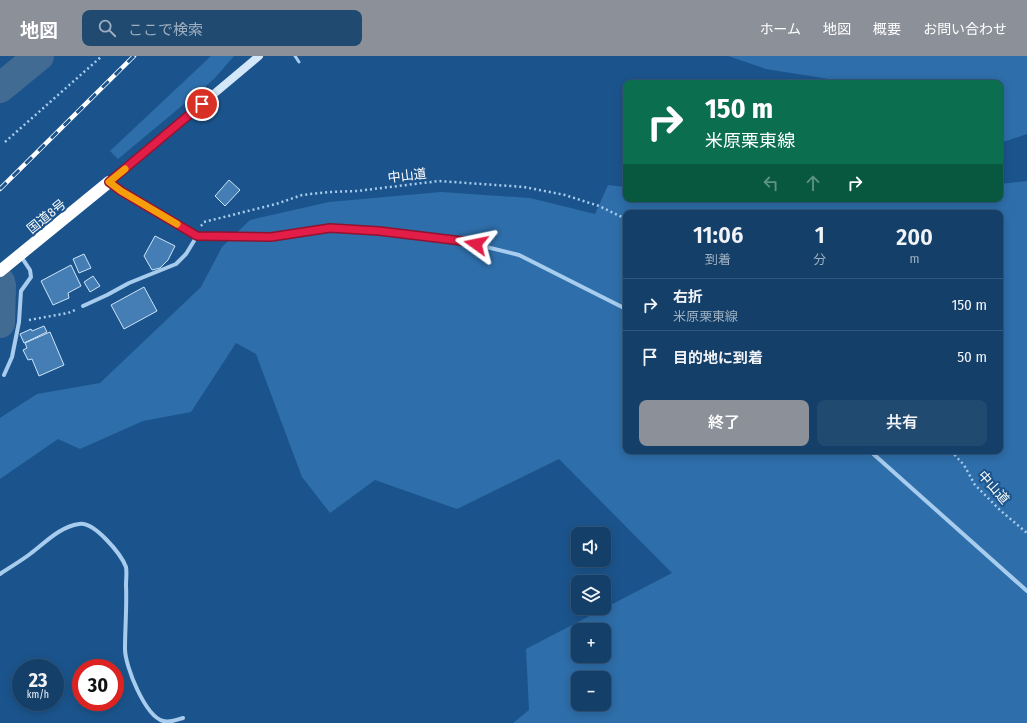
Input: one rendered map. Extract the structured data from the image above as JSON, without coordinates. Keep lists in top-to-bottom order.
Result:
{
  "streets": {
    "highway": ["国道8号"],
    "path": ["中山道"]
  },
  "page": {
    "header": "地図",
    "search": "ここで検索",
    "nav": [
      "ホーム",
      "地図",
      "概要",
      "お問い合わせ"
    ],
    "turn": ["150 m", "米原栗東線"],
    "eta": [
      "11:06",
      "到着",
      "1",
      "分",
      "200",
      "m"
    ],
    "list": [
      {
        "name": "右折",
        "note": "米原栗東線",
        "value": "150 m"
      },
      {
        "name": "目的地に到着",
        "value": "50 m"
      }
    ],
    "buttons": ["終了", "共有"],
    "map_buttons": ["+", "−"],
    "speed": "23 km/h",
    "limit": "30"
  }
}
